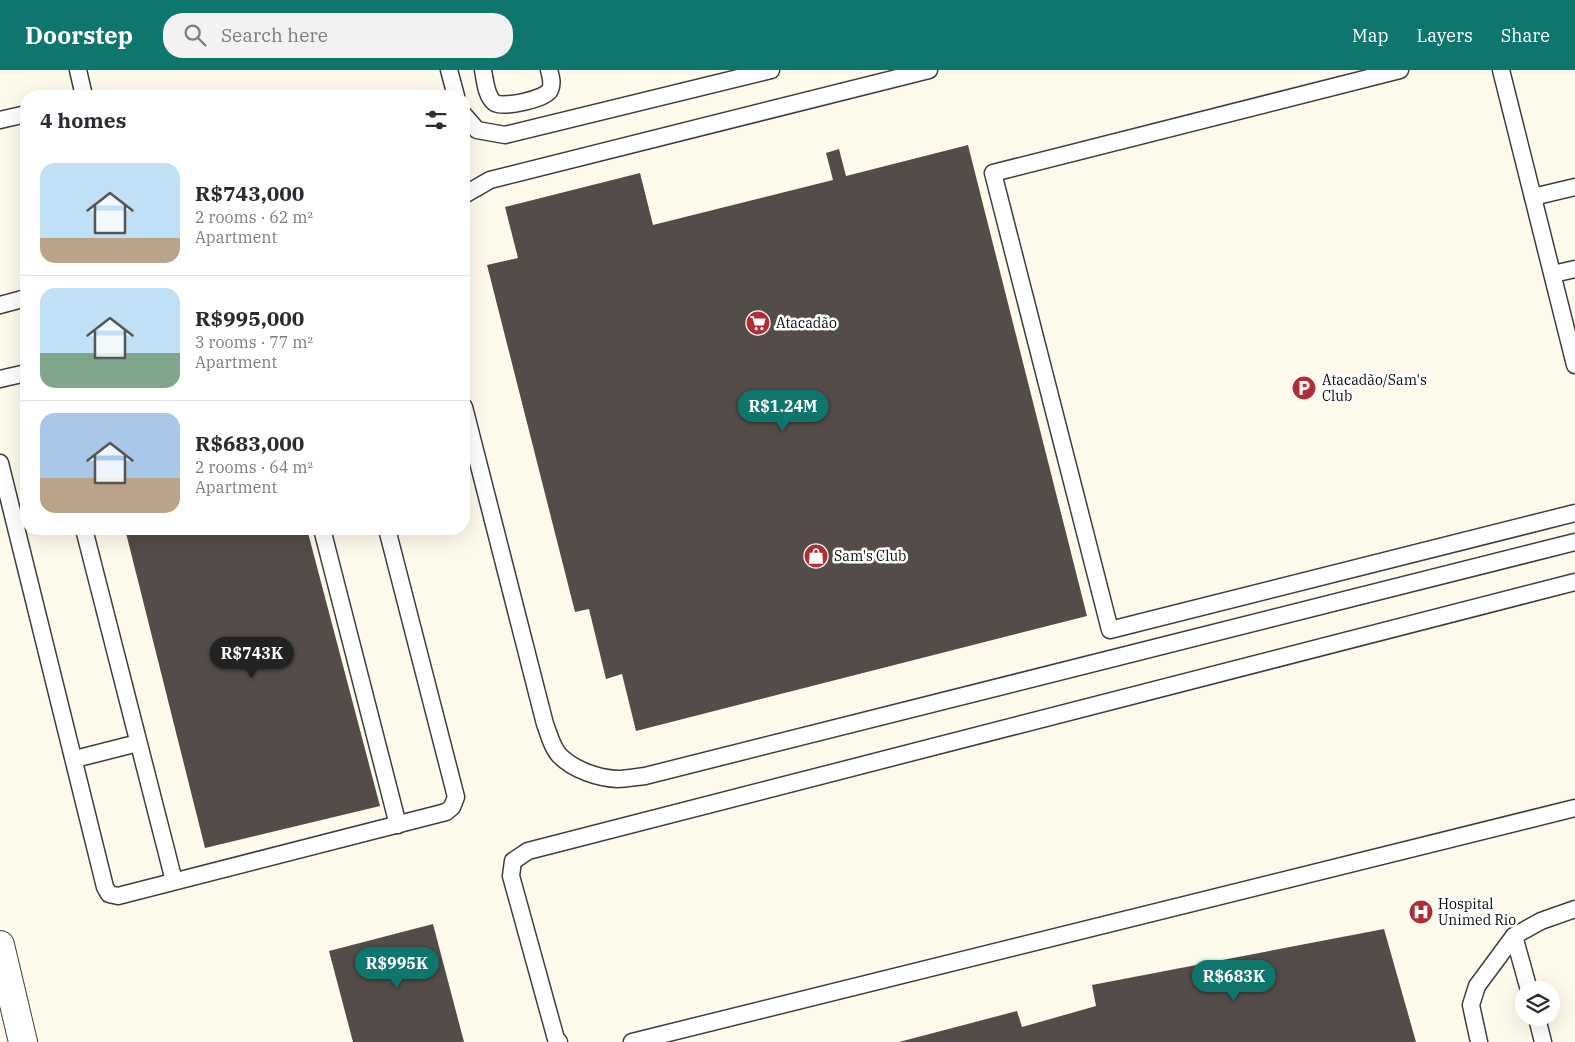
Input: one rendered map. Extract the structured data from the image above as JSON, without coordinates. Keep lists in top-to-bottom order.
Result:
{
  "places": {
    "supermarket": ["Atacadão"],
    "parking": ["Atacadão/Sam's Club"],
    "shop": ["Sam's Club"],
    "hospital": ["Hospital Unimed Rio"]
  },
  "page": {
    "header": "Doorstep",
    "search": "Search here",
    "nav": ["Map", "Layers", "Share"],
    "heading": "4 homes",
    "list": [
      {
        "name": "R$743,000",
        "note": "2 rooms · 62 m² · Apartment"
      },
      {
        "name": "R$995,000",
        "note": "3 rooms · 77 m² · Apartment"
      },
      {
        "name": "R$683,000",
        "note": "2 rooms · 64 m² · Apartment"
      }
    ],
    "price": [
      "R$1.24M",
      "R$743K",
      "R$995K",
      "R$683K"
    ]
  }
}
